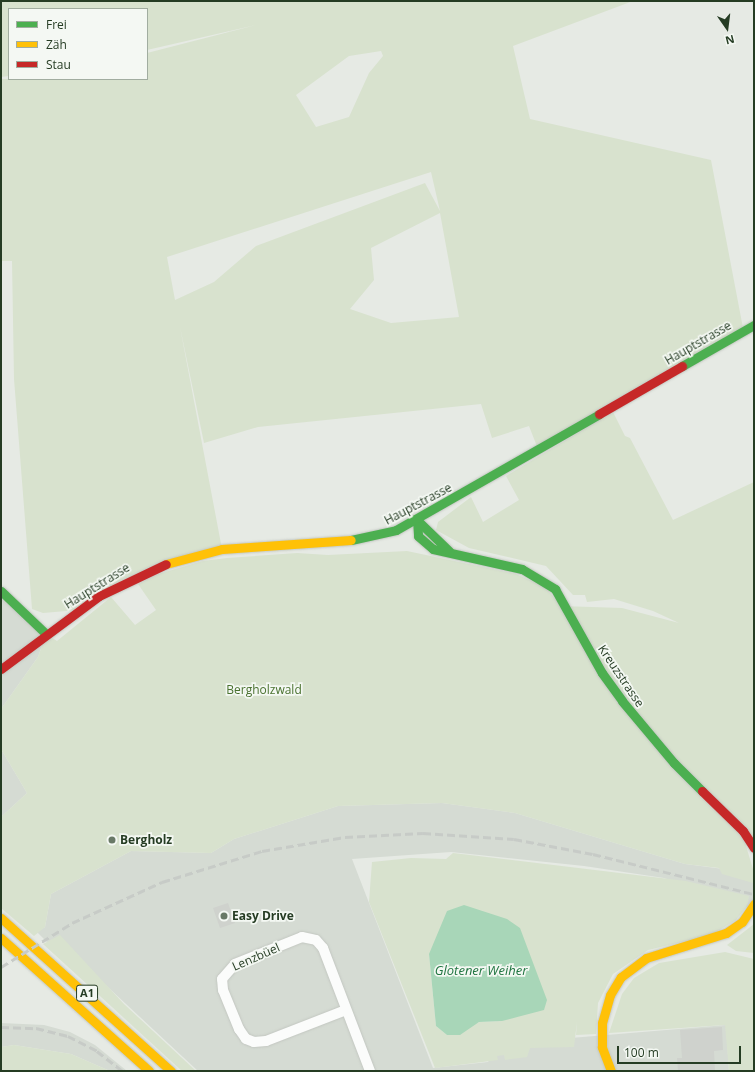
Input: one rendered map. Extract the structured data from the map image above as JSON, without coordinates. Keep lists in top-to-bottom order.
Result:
{
  "streets": {
    "main road": ["Hauptstrasse", "Kreuzstrasse", "A1"],
    "street": ["Lenzbüel"]
  },
  "crossings": [
    ["Hauptstrasse", "Kreuzstrasse"]
  ],
  "water": ["Glotener Weiher"],
  "parks": ["Bergholzwald"],
  "places": ["Bergholz", "Easy Drive"],
  "legend": ["Frei", "Zäh", "Stau"],
  "scale_bar": "100 m",
  "north": "bottom"
}
